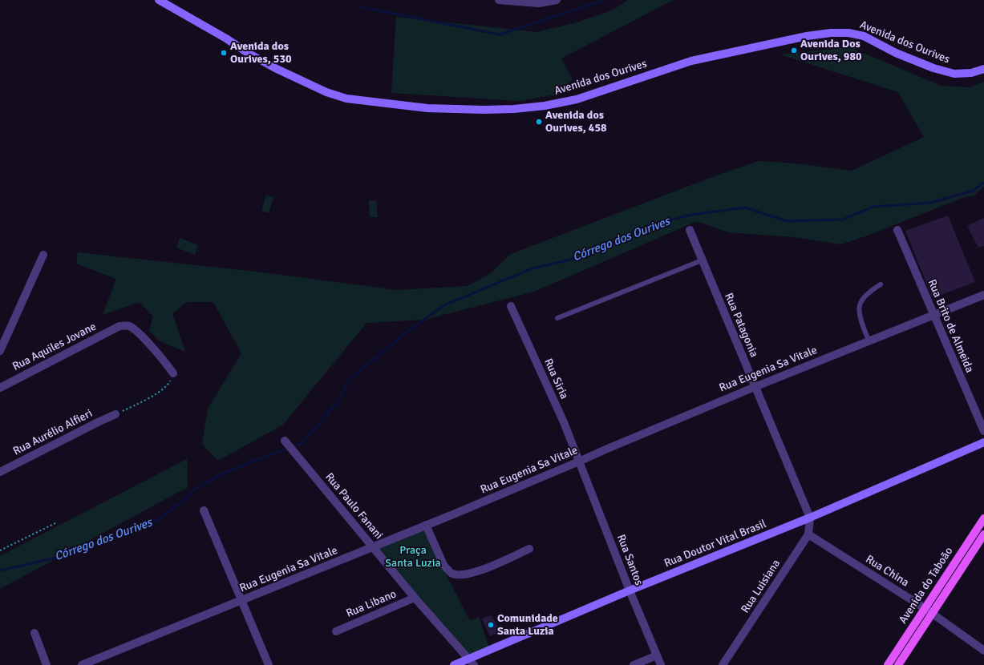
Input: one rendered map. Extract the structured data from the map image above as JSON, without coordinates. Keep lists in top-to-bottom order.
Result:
{
  "streets": {
    "main road": ["Avenida dos Ourives", "Rua Doutor Vital Brasil", "Avenida do Taboão"],
    "street": [
      "Rua Patagonia",
      "Rua Brito de Almeida",
      "Rua Aquiles Jovane",
      "Rua Eugenia Sa Vitale",
      "Rua Siria",
      "Rua Aurélio Alfieri",
      "Rua Paulo Fanani",
      "Rua Santos",
      "Rua China",
      "Rua Luisiana",
      "Rua Libano"
    ]
  },
  "crossings": [
    ["Rua Patagonia", "Rua Eugenia Sa Vitale"],
    ["Rua Patagonia", "Rua Doutor Vital Brasil"],
    ["Rua Patagonia", "Rua Luisiana"],
    ["Rua Brito de Almeida", "Rua Eugenia Sa Vitale"],
    ["Rua Eugenia Sa Vitale", "Rua Siria"],
    ["Rua Eugenia Sa Vitale", "Rua Paulo Fanani"],
    ["Rua Eugenia Sa Vitale", "Rua Santos"],
    ["Rua Siria", "Rua Santos"],
    ["Rua Paulo Fanani", "Rua Doutor Vital Brasil"],
    ["Rua Paulo Fanani", "Rua Libano"],
    ["Rua Doutor Vital Brasil", "Rua Santos"],
    ["Rua Doutor Vital Brasil", "Rua Luisiana"],
    ["Rua China", "Avenida do Taboão"],
    ["Rua China", "Rua Luisiana"]
  ],
  "water": ["Córrego dos Ourives"],
  "parks": ["Praça Santa Luzia"],
  "places": [
    "Avenida Dos Ourives, 980",
    "Avenida dos Ourives, 530",
    "Avenida dos Ourives, 458",
    "Comunidade Santa Luzia"
  ]
}
